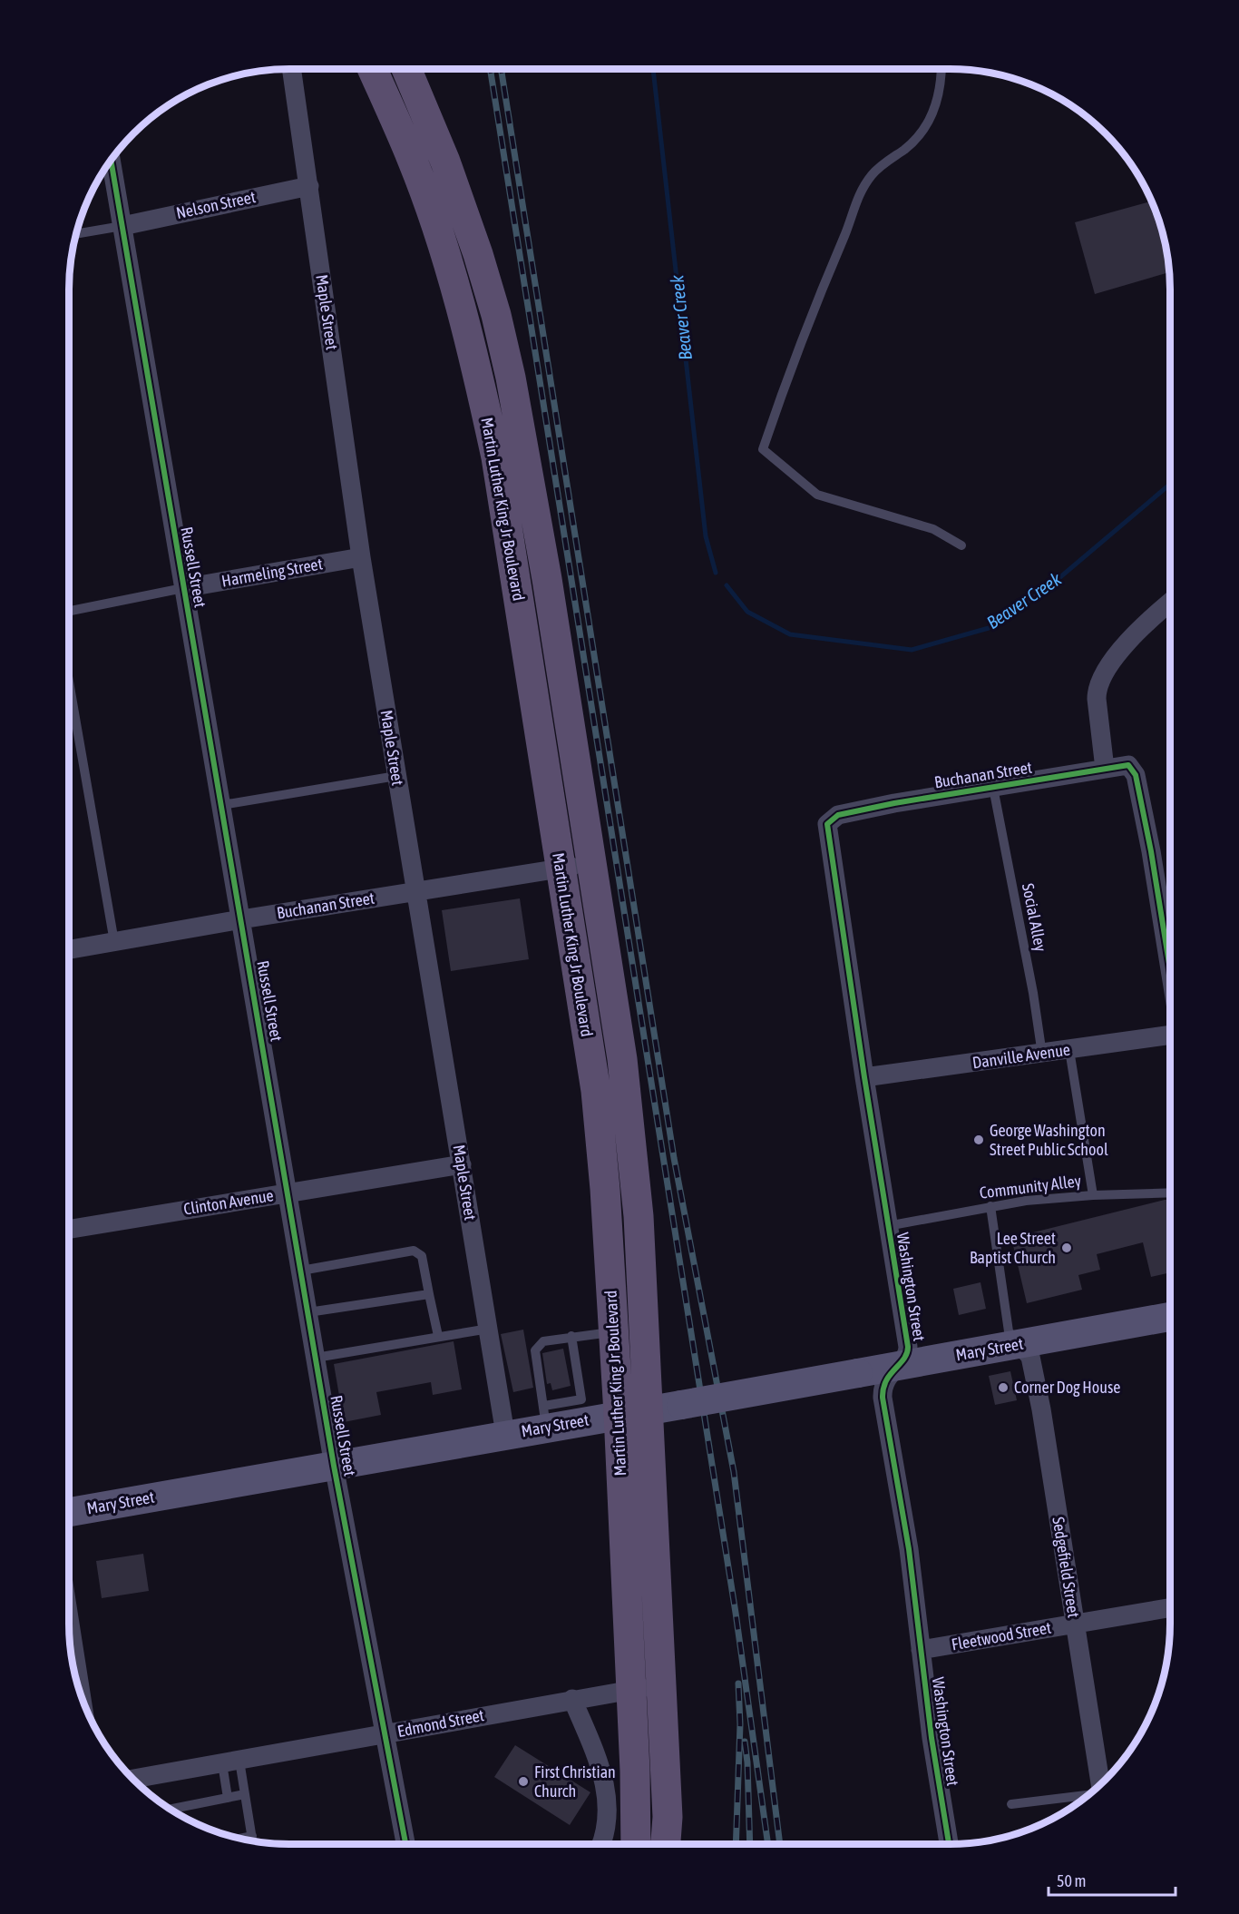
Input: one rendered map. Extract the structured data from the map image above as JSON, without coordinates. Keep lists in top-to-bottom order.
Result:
{
  "streets": {
    "main road": ["Martin Luther King Jr Boulevard", "Mary Street"],
    "street": [
      "Nelson Street",
      "Maple Street",
      "Russell Street",
      "Harmeling Street",
      "Buchanan Street",
      "Danville Avenue",
      "Clinton Avenue",
      "Washington Street",
      "Sedgefield Street",
      "Fleetwood Street",
      "Edmond Street"
    ],
    "lane": ["Social Alley", "Community Alley"]
  },
  "crossings": [
    ["Nelson Street", "Maple Street"],
    ["Nelson Street", "Russell Street"],
    ["Maple Street", "Harmeling Street"],
    ["Maple Street", "Buchanan Street"],
    ["Maple Street", "Clinton Avenue"],
    ["Maple Street", "Mary Street"],
    ["Martin Luther King Jr Boulevard", "Buchanan Street"],
    ["Martin Luther King Jr Boulevard", "Mary Street"],
    ["Martin Luther King Jr Boulevard", "Edmond Street"],
    ["Russell Street", "Harmeling Street"],
    ["Russell Street", "Buchanan Street"],
    ["Russell Street", "Clinton Avenue"],
    ["Russell Street", "Mary Street"],
    ["Russell Street", "Edmond Street"],
    ["Buchanan Street", "Social Alley"],
    ["Buchanan Street", "Washington Street"],
    ["Social Alley", "Danville Avenue"],
    ["Danville Avenue", "Washington Street"],
    ["Community Alley", "Washington Street"],
    ["Washington Street", "Mary Street"],
    ["Washington Street", "Fleetwood Street"],
    ["Mary Street", "Sedgefield Street"],
    ["Sedgefield Street", "Fleetwood Street"]
  ],
  "water": ["Beaver Creek"],
  "places": [
    "George Washington Street Public School",
    "Lee Street Baptist Church",
    "Corner Dog House",
    "First Christian Church"
  ],
  "scale_bar": "50 m"
}
